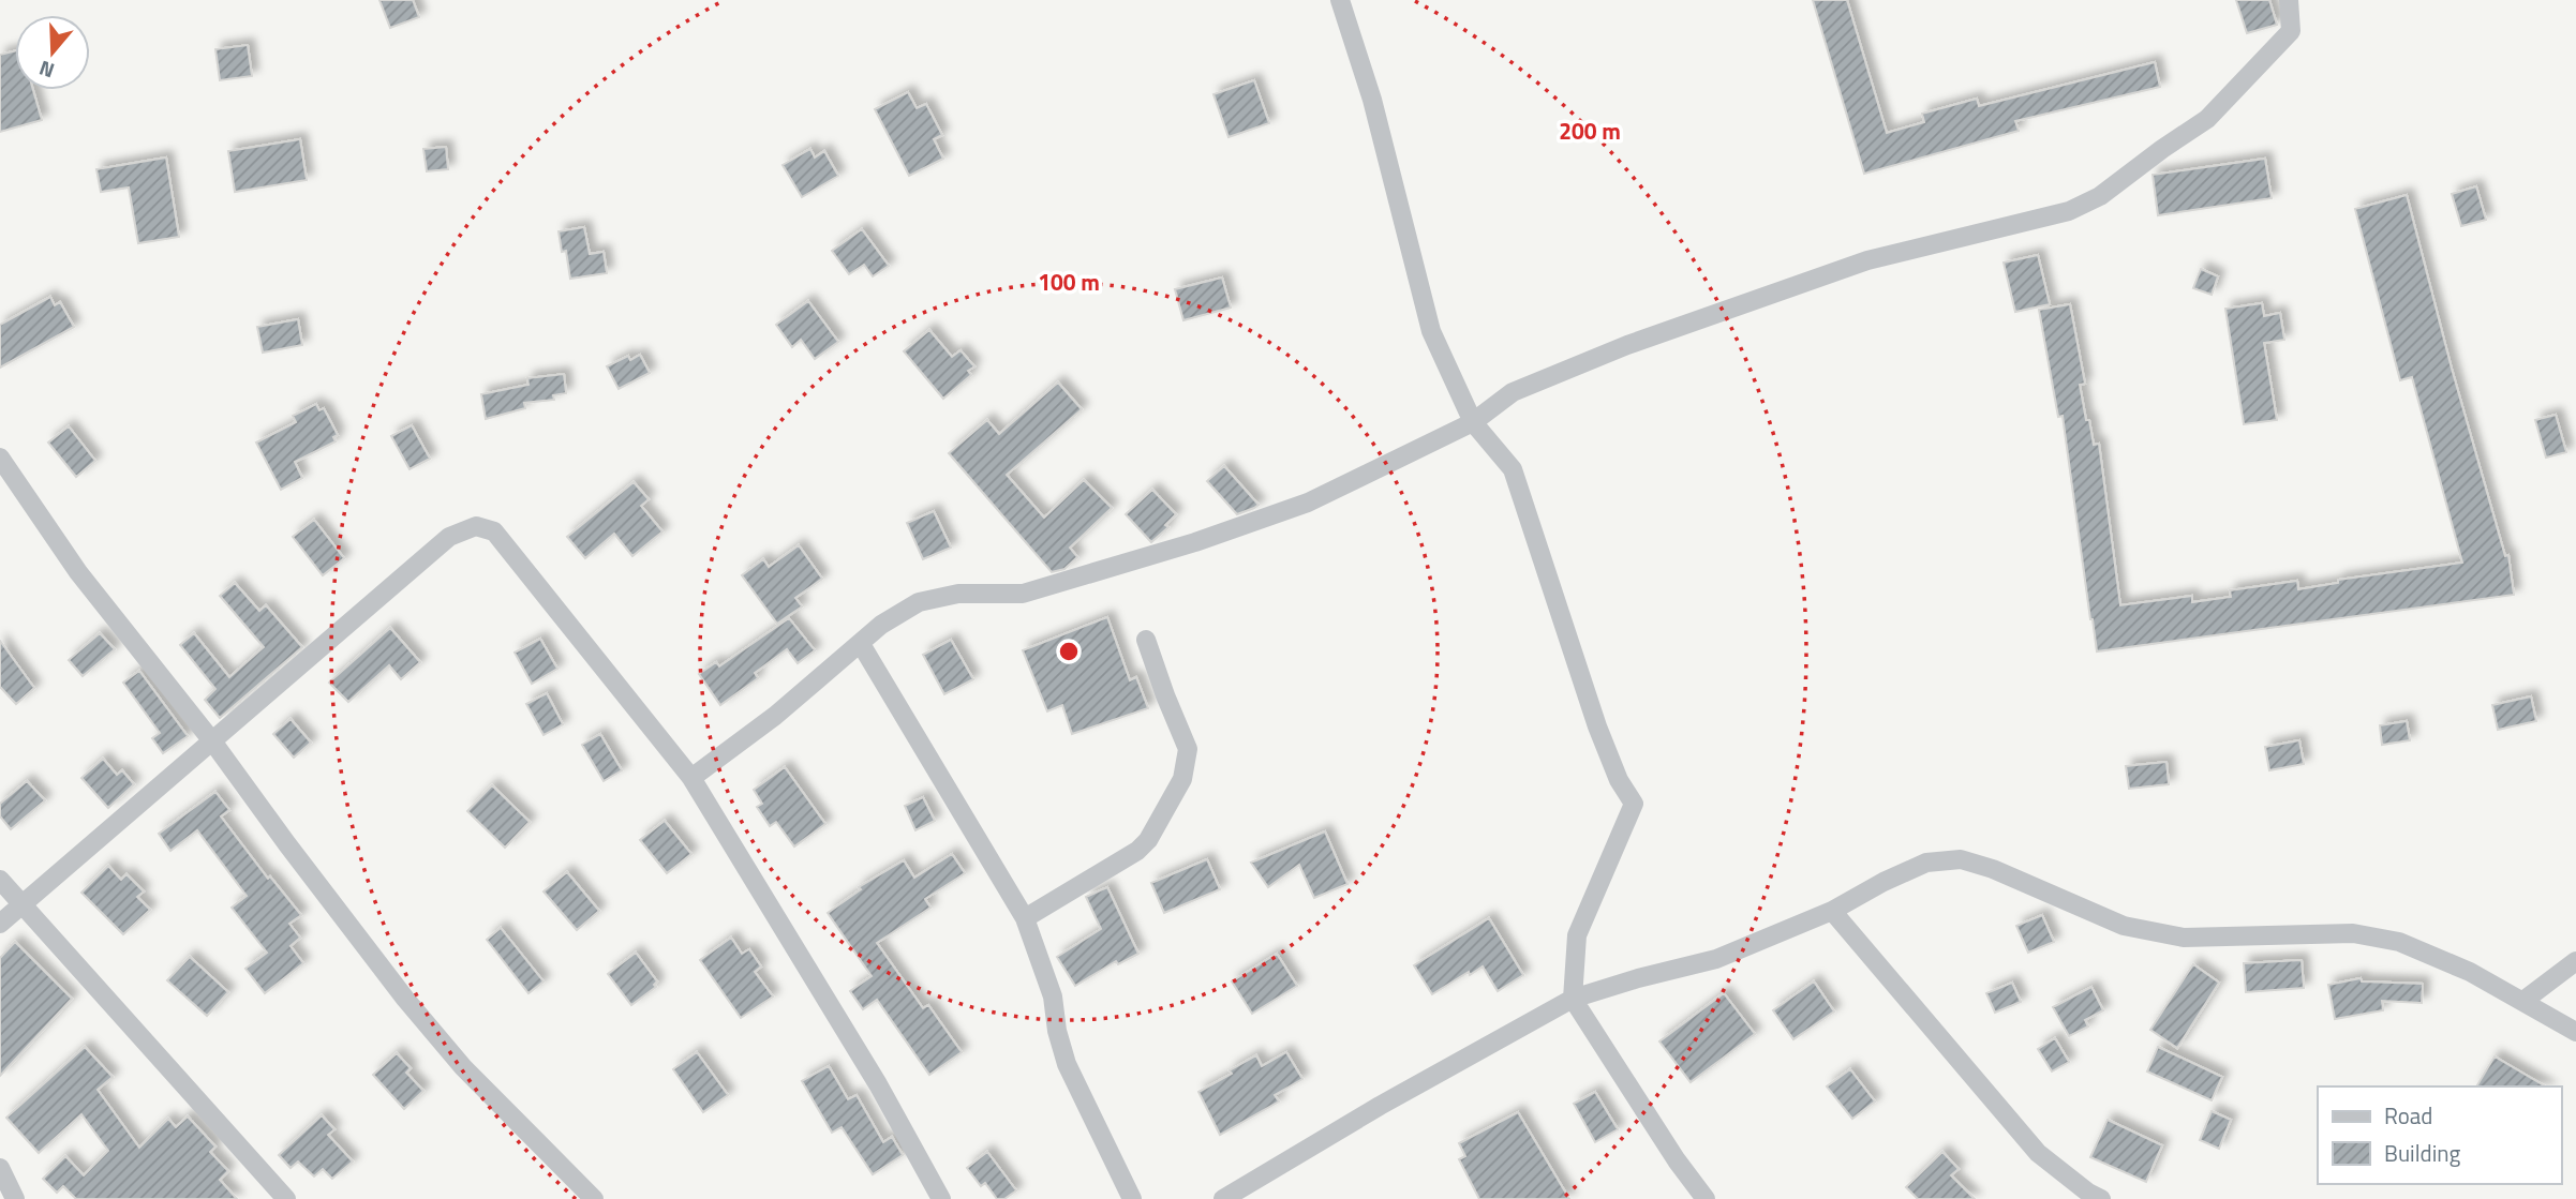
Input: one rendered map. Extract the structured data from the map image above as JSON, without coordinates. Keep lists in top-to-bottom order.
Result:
{
  "legend": ["Road", "Building"],
  "north": "bottom",
  "rings": ["200 m", "100 m"]
}
